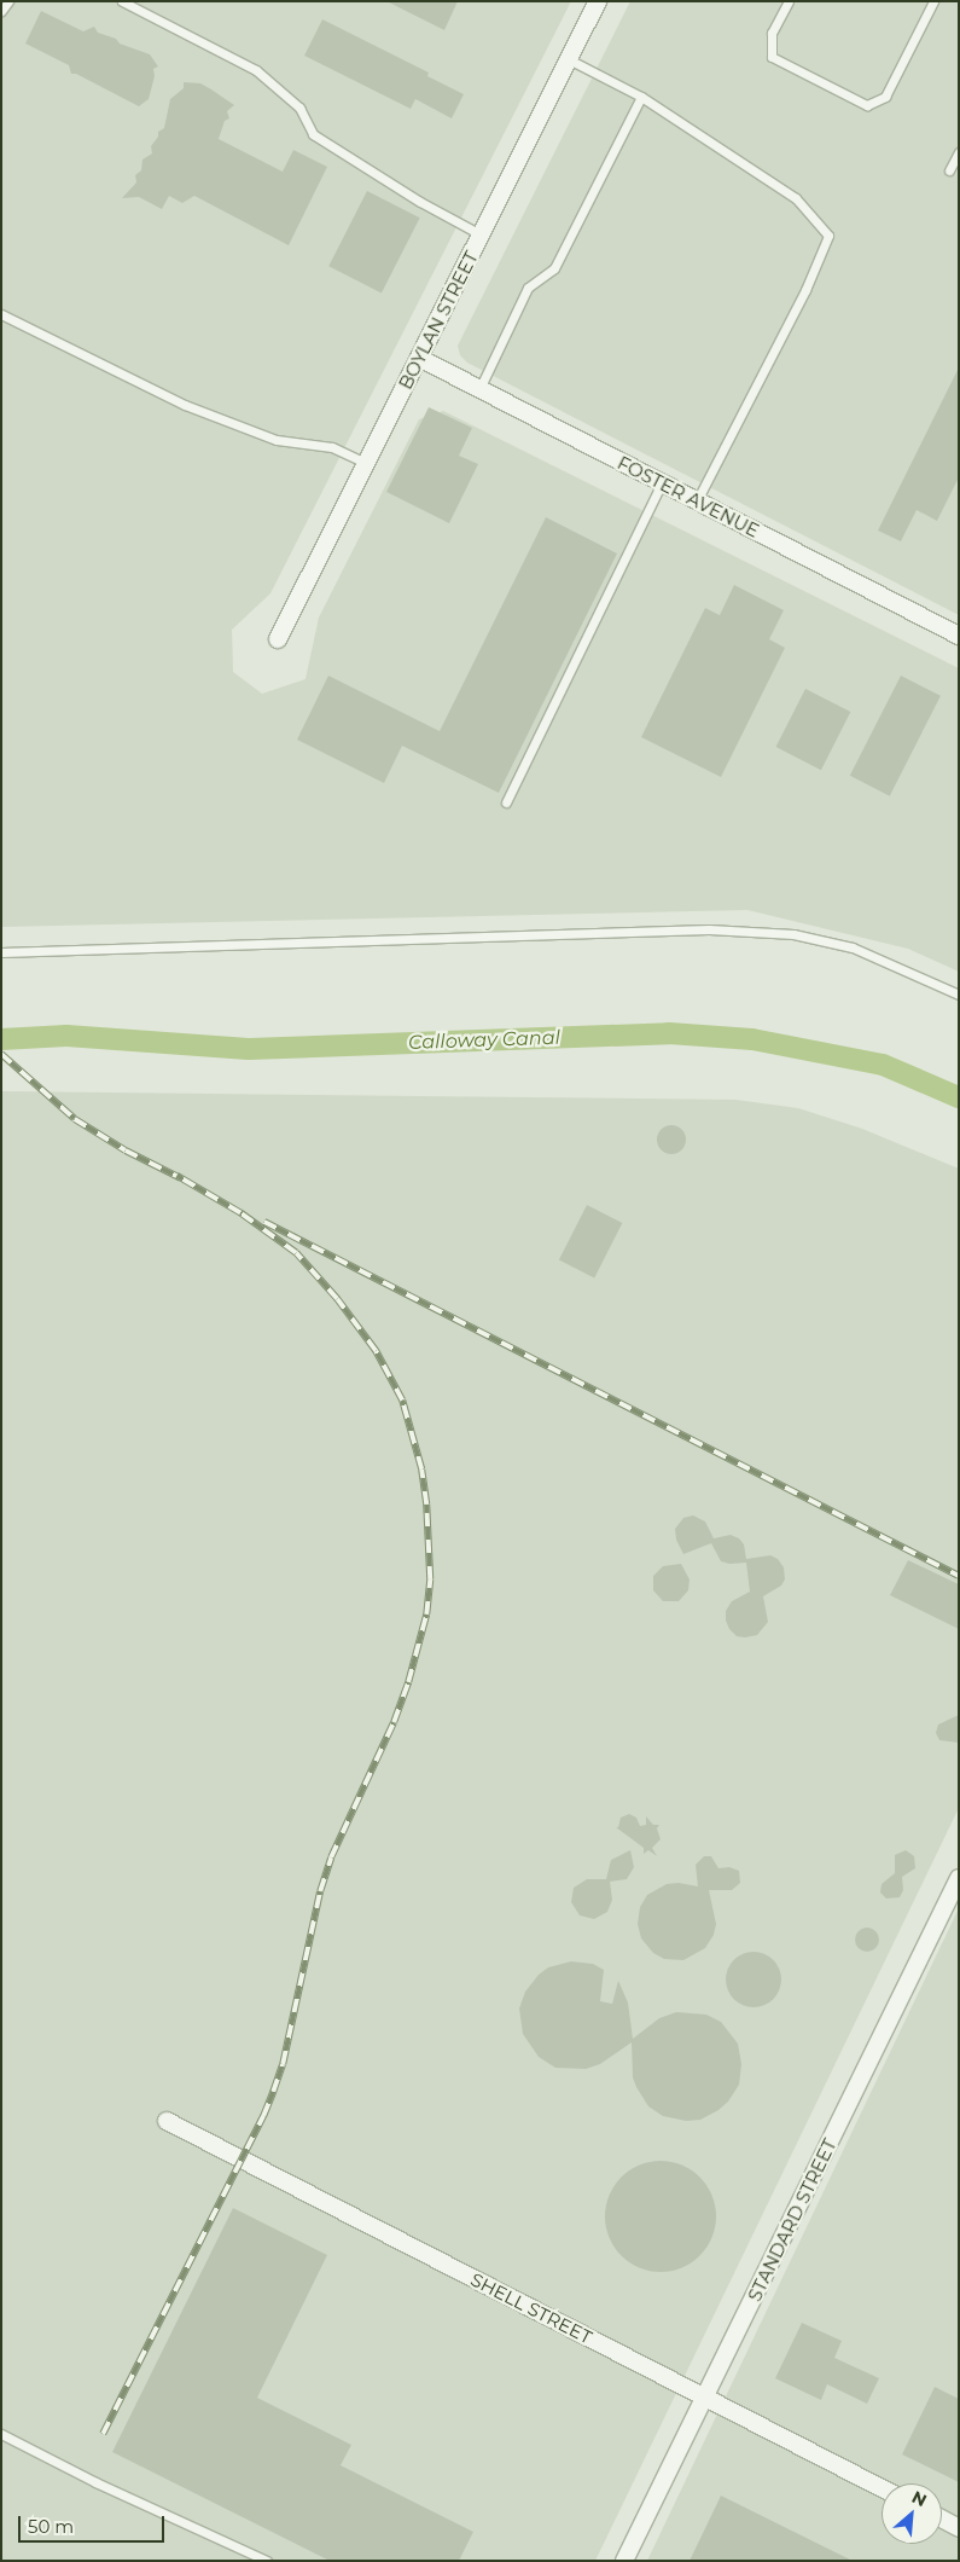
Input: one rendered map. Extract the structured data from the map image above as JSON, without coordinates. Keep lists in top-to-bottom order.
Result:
{
  "streets": {
    "street": [
      "BOYLAN STREET",
      "FOSTER AVENUE",
      "STANDARD STREET",
      "SHELL STREET"
    ]
  },
  "crossings": [
    ["BOYLAN STREET", "FOSTER AVENUE"],
    ["STANDARD STREET", "SHELL STREET"]
  ],
  "water": ["Calloway Canal"],
  "scale_bar": "50 m",
  "north": "top right"
}
